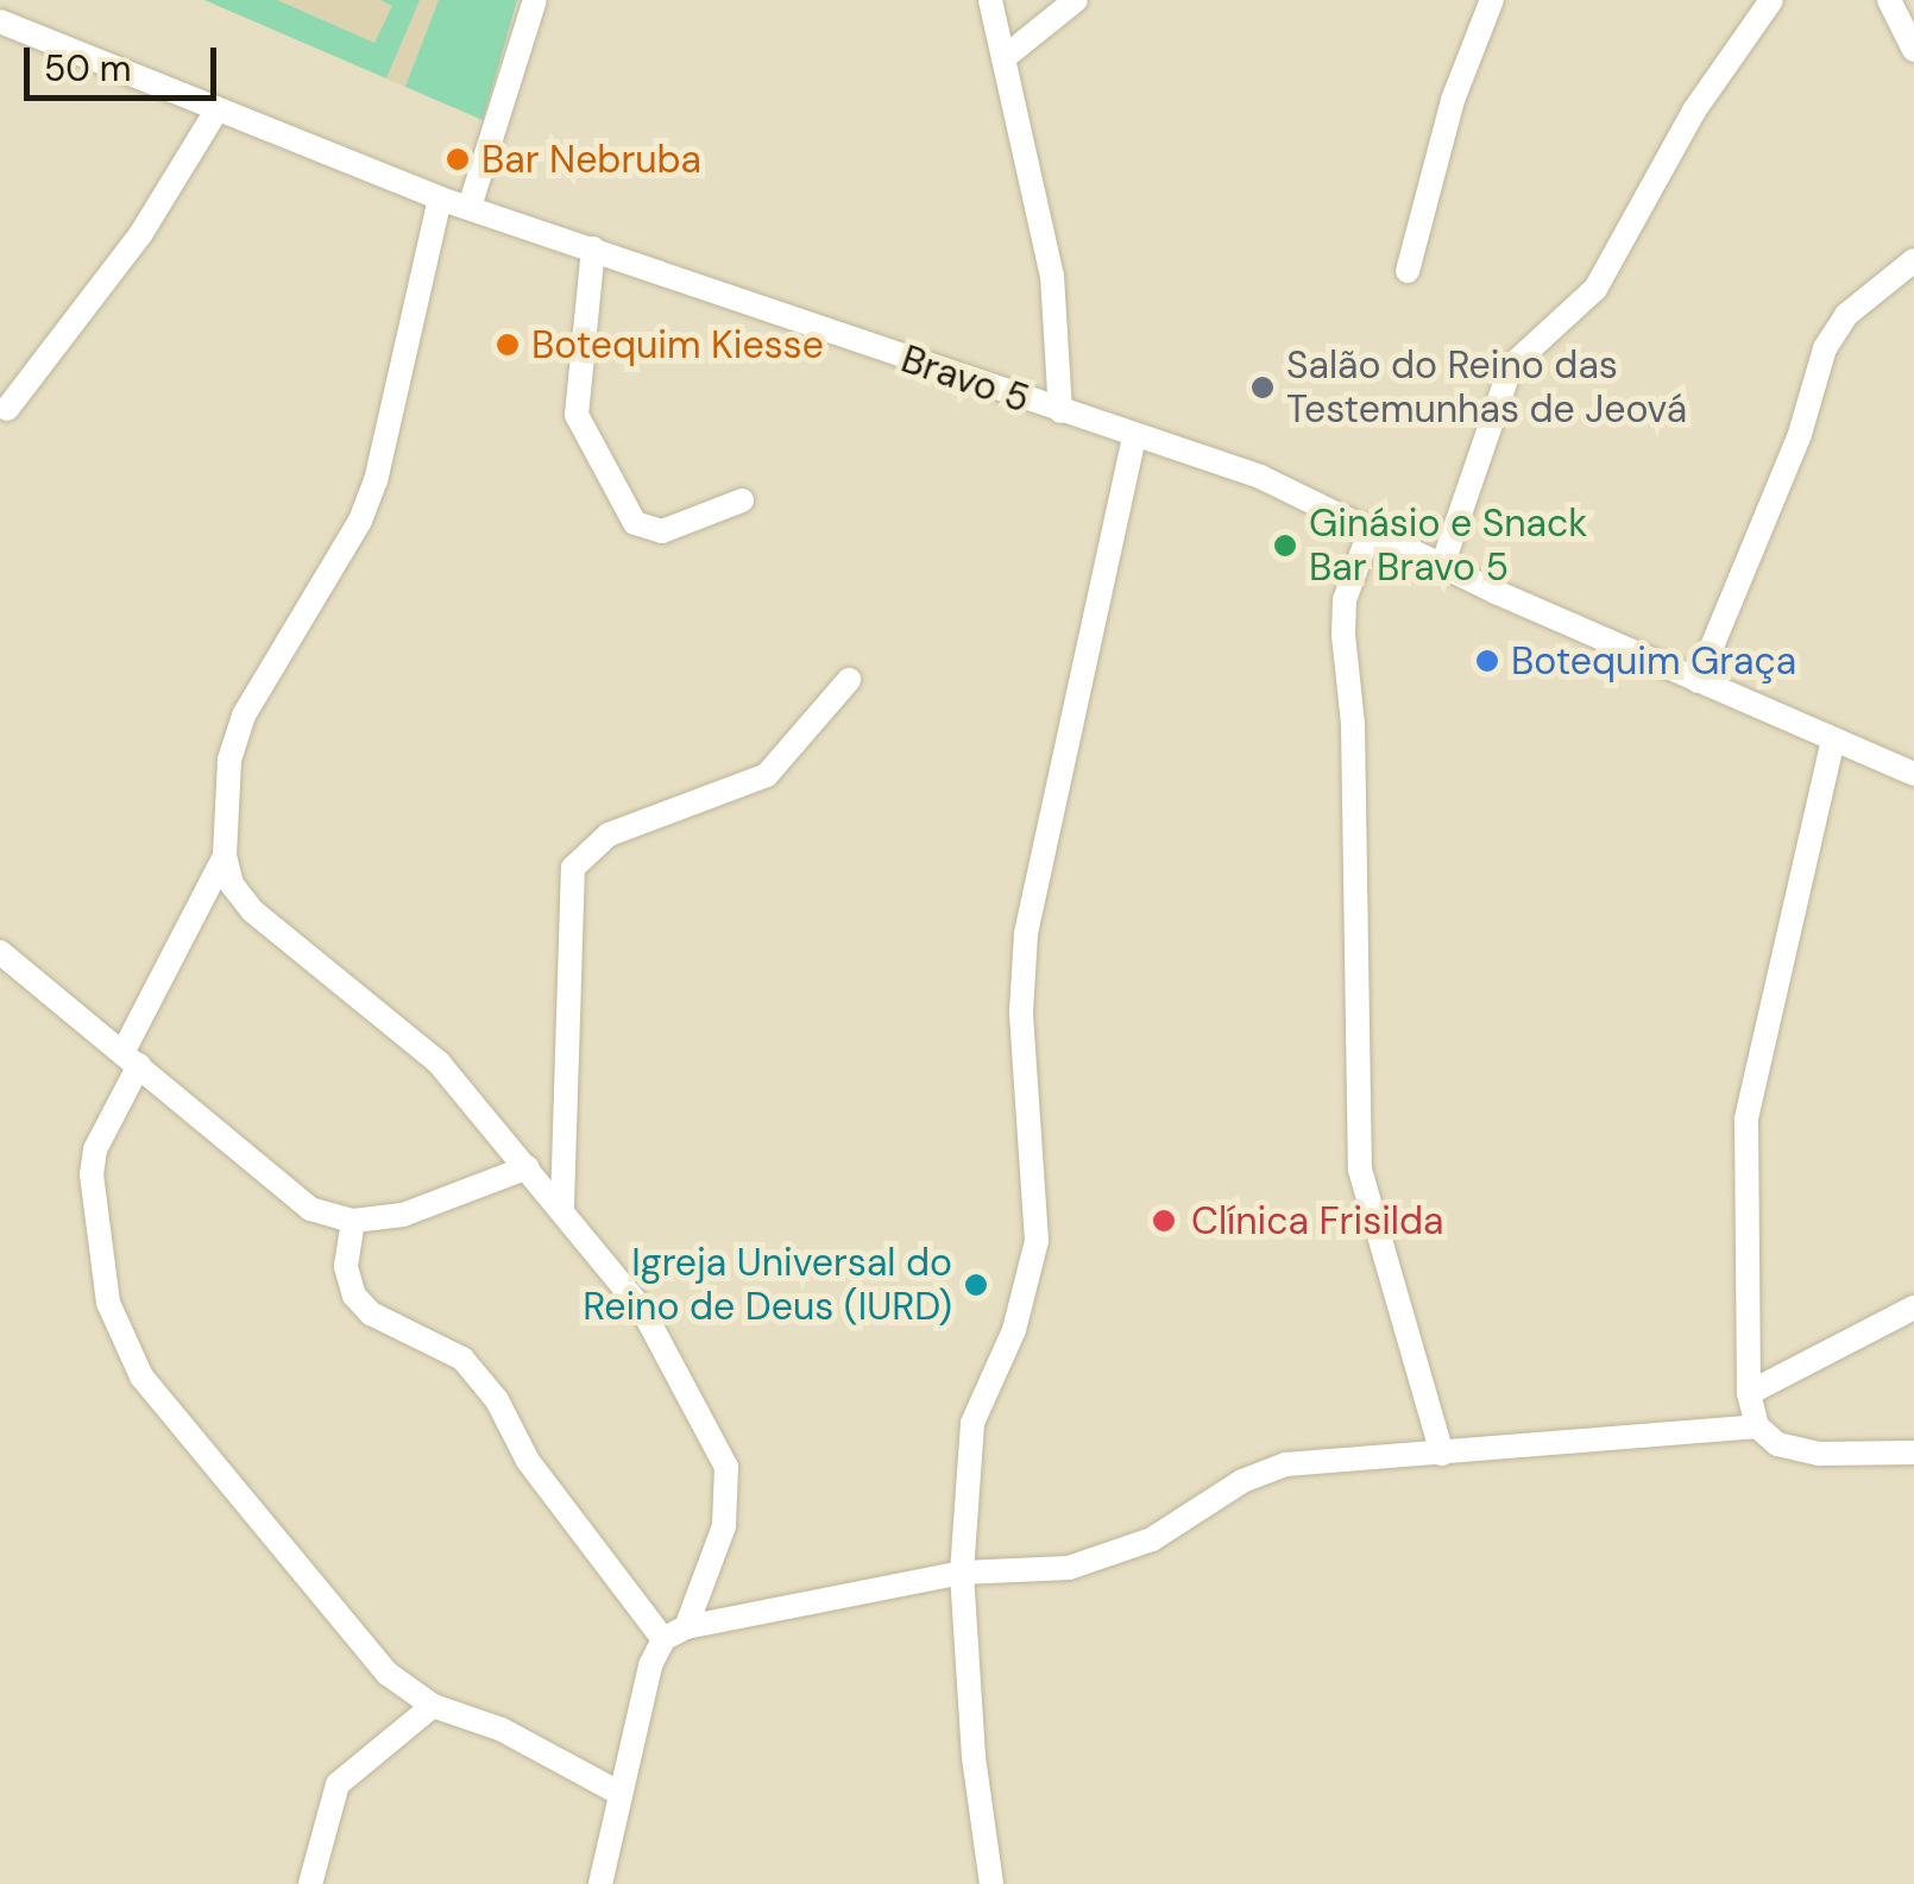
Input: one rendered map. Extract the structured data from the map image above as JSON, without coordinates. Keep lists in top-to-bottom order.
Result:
{
  "streets": {
    "street": ["Bravo 5"]
  },
  "places": [
    "Bar Nebruba",
    "Botequim Kiesse",
    "Salão do Reino das Testemunhas de Jeová",
    "Ginásio e Snack Bar Bravo 5",
    "Botequim Graça",
    "Clínica Frisilda",
    "Igreja Universal do Reino de Deus (IURD)"
  ],
  "scale_bar": "50 m"
}
